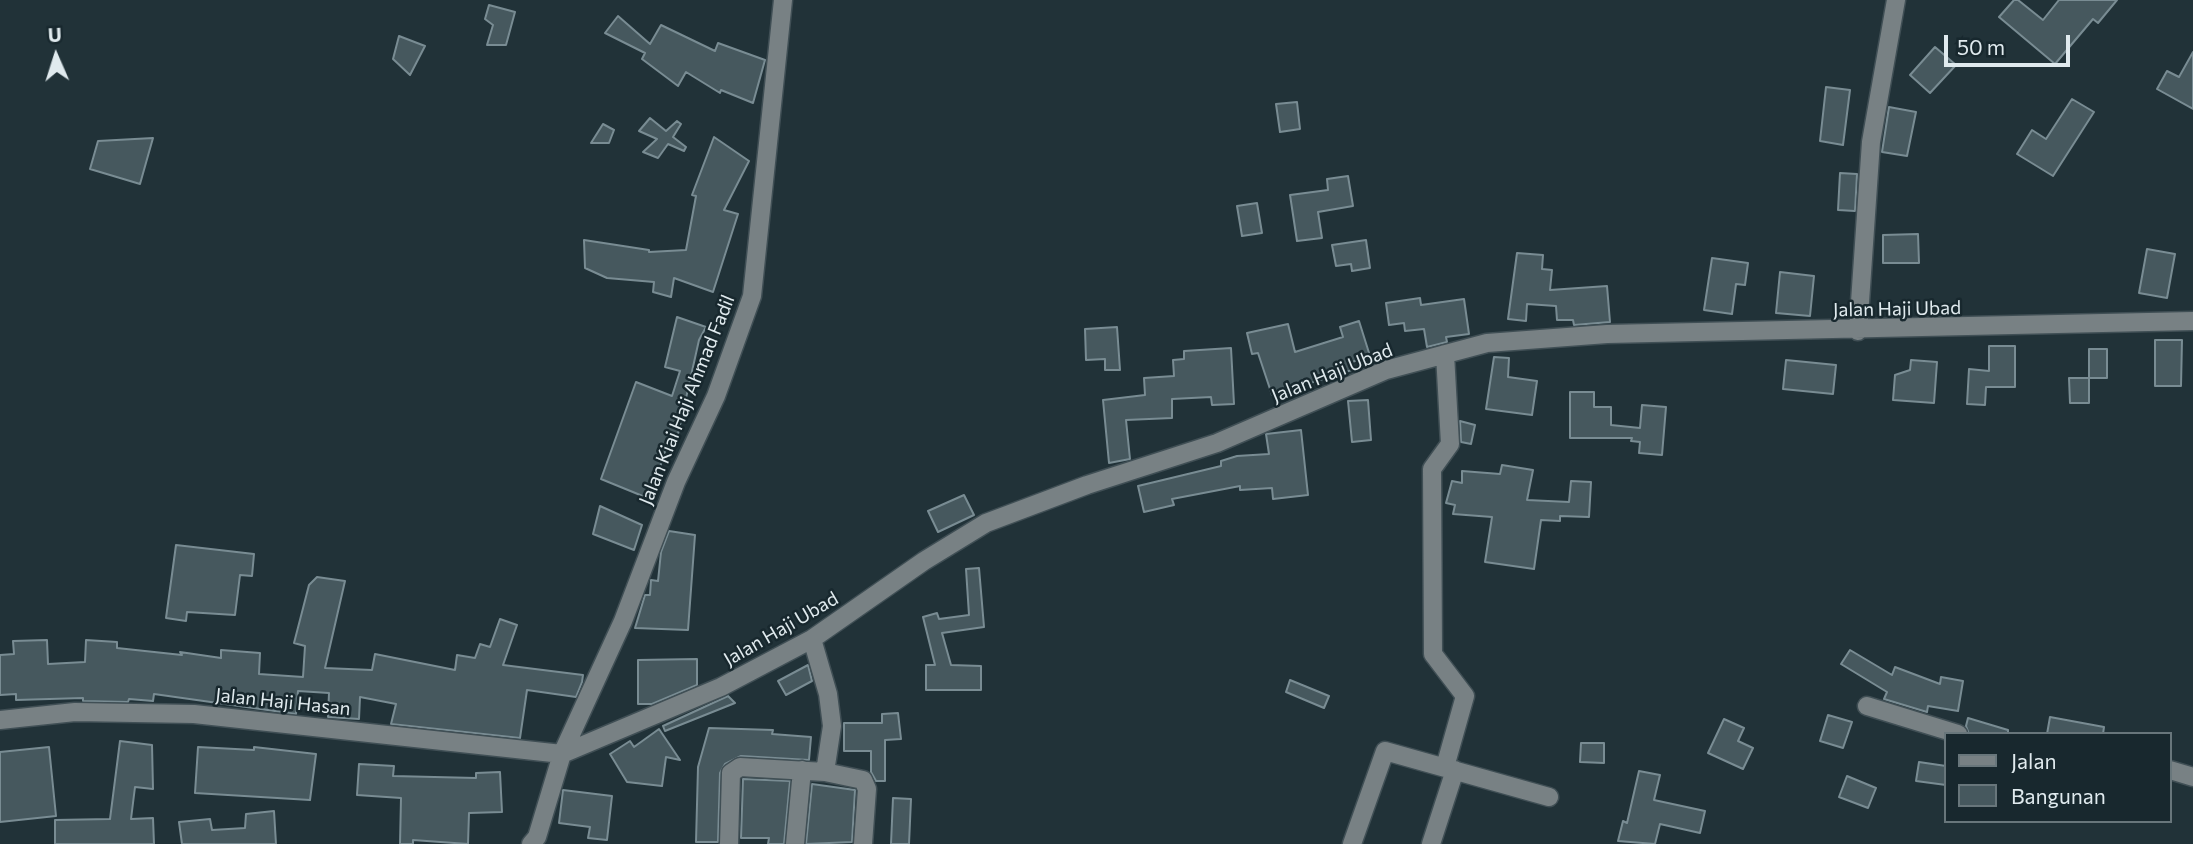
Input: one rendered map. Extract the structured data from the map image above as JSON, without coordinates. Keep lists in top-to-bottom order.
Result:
{
  "streets": {
    "street": ["Jalan Haji Ubad", "Jalan Kiai Haji Ahmad Fadil", "Jalan Haji Hasan"]
  },
  "crossings": [
    ["Jalan Haji Ubad", "Jalan Kiai Haji Ahmad Fadil"],
    ["Jalan Haji Ubad", "Jalan Haji Hasan"],
    ["Jalan Kiai Haji Ahmad Fadil", "Jalan Haji Hasan"]
  ],
  "legend": ["Jalan", "Bangunan"],
  "scale_bar": "50 m",
  "north": "top"
}
